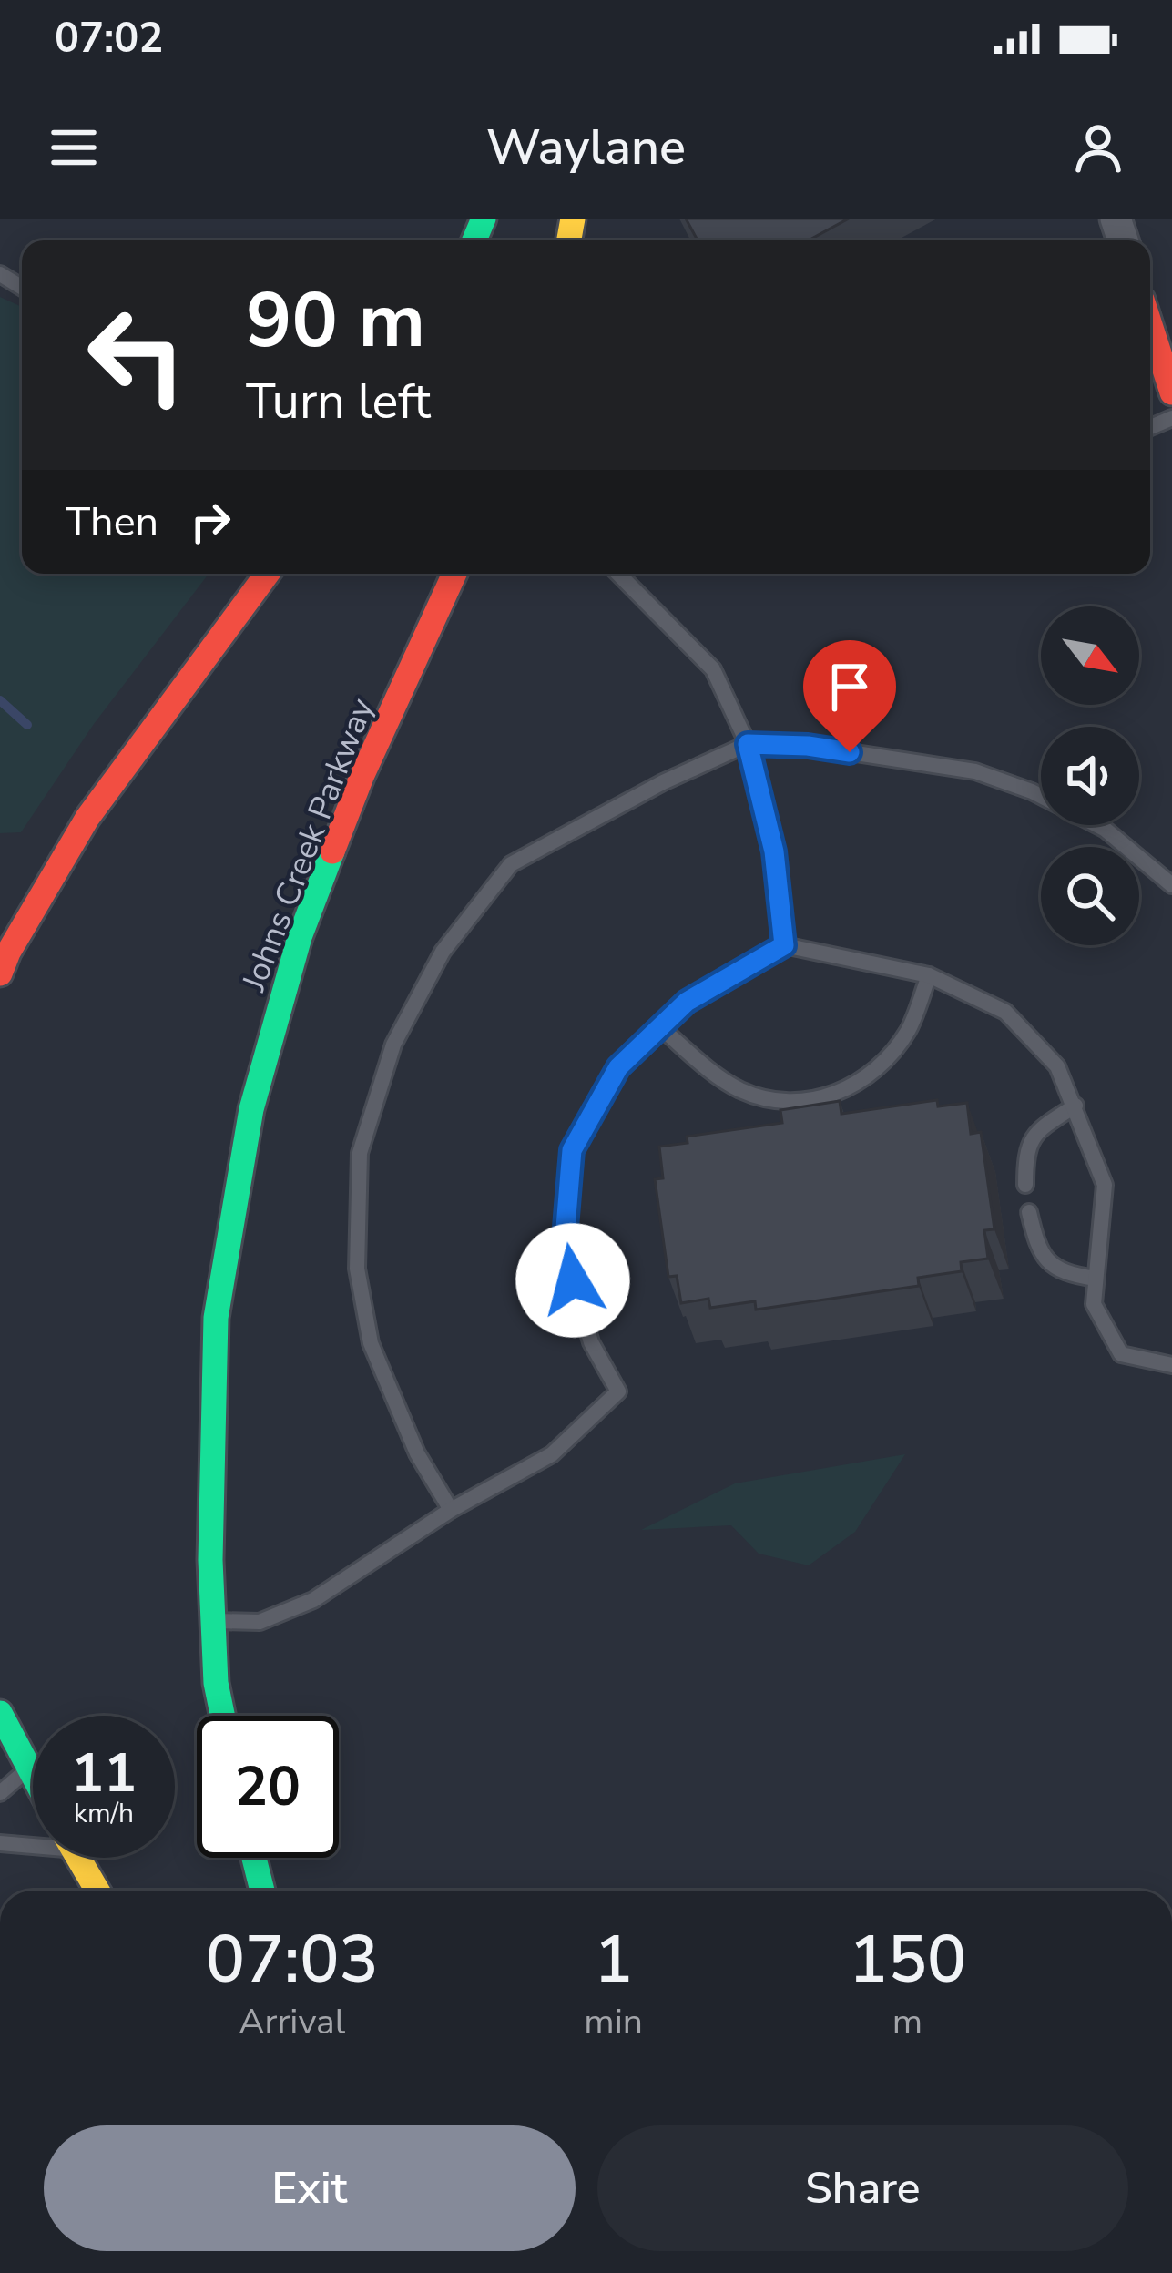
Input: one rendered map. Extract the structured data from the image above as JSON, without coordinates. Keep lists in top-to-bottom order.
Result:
{
  "streets": {
    "street": ["Johns Creek Parkway"]
  },
  "north": "bottom right",
  "page": {
    "status": "07:02",
    "header": "Waylane",
    "turn": ["90 m", "Turn left"],
    "then": "Then",
    "speed": "11 km/h",
    "limit": "20",
    "eta": [
      "07:03",
      "Arrival",
      "1",
      "min",
      "150",
      "m"
    ],
    "buttons": ["Exit", "Share"]
  }
}
